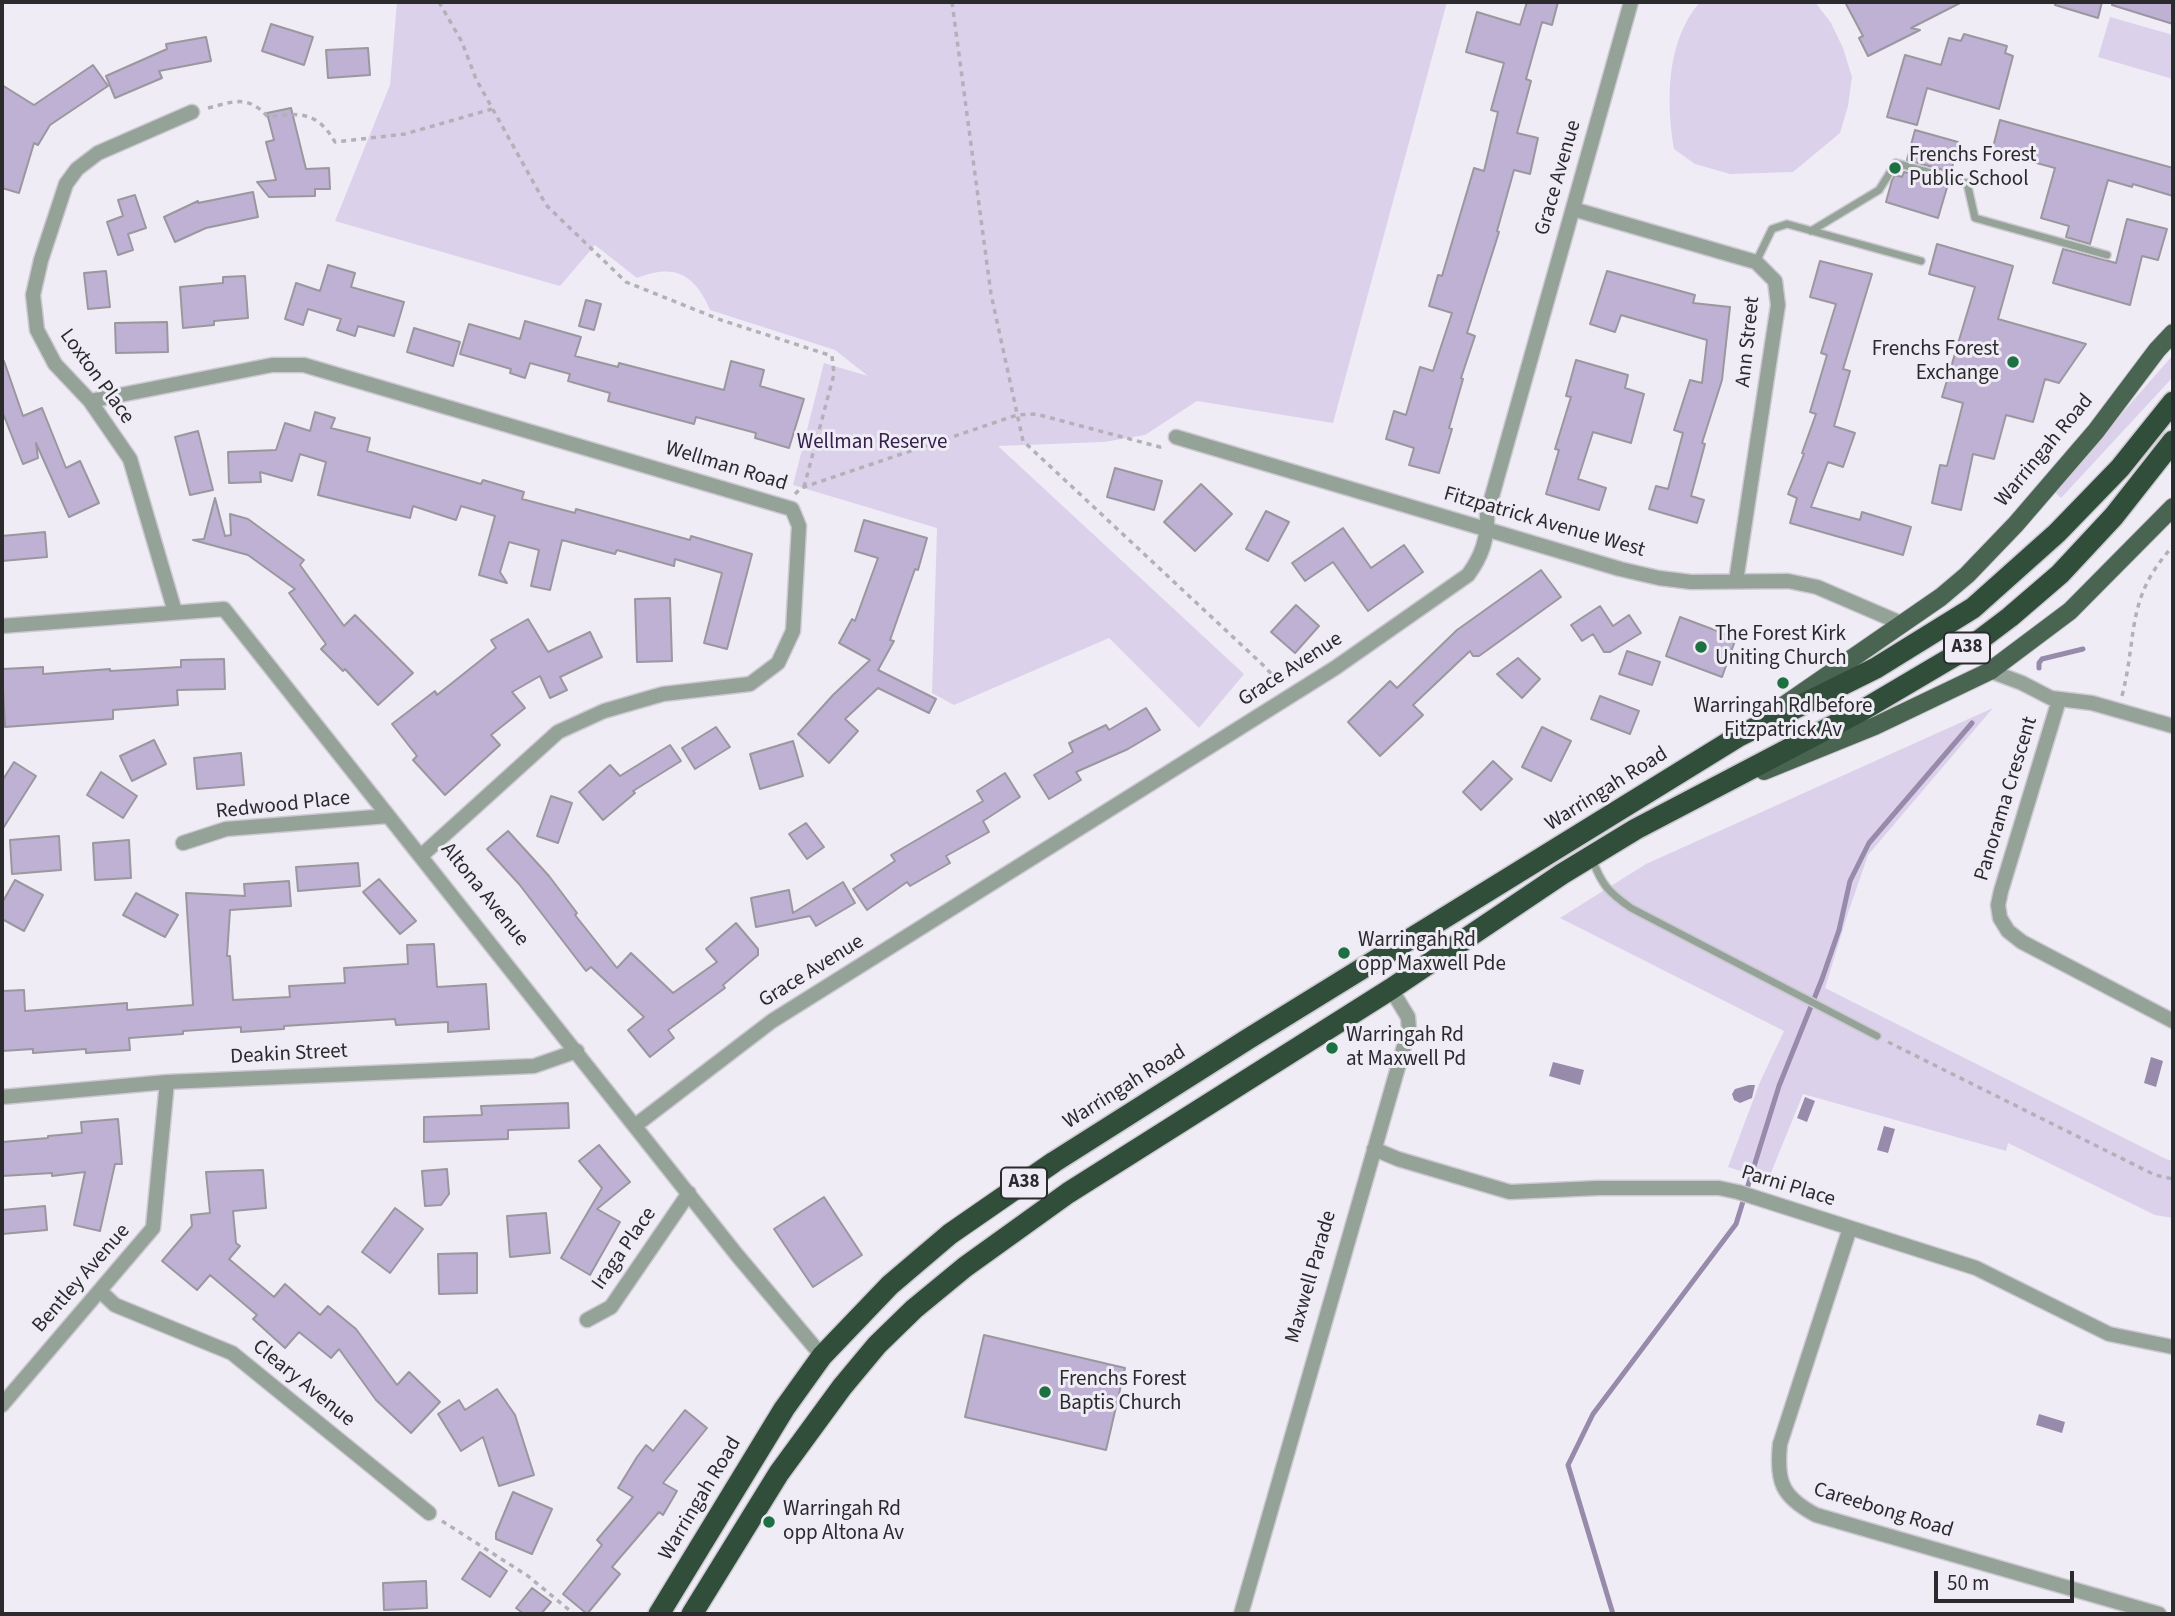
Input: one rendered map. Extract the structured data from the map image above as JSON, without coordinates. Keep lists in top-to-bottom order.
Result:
{
  "streets": {
    "highway": [
      "Warringah Road",
      "A38",
      "Altona Avenue",
      "Maxwell Parade"
    ],
    "street": [
      "Grace Avenue",
      "Ann Street",
      "Loxton Place",
      "Wellman Road",
      "Fitzpatrick Avenue West",
      "Panorama Crescent",
      "Redwood Place",
      "Deakin Street",
      "Parni Place",
      "Iraga Place",
      "Bentley Avenue",
      "Cleary Avenue",
      "Careebong Road"
    ]
  },
  "crossings": [
    ["Grace Avenue", "Fitzpatrick Avenue West"],
    ["Grace Avenue", "Altona Avenue"],
    ["Ann Street", "Fitzpatrick Avenue West"],
    ["Loxton Place", "Wellman Road"],
    ["Loxton Place", "Altona Avenue"],
    ["Warringah Road", "Fitzpatrick Avenue West"],
    ["Warringah Road", "Altona Avenue"],
    ["Warringah Road", "Maxwell Parade"],
    ["Wellman Road", "Altona Avenue"],
    ["A38", "Altona Avenue"],
    ["A38", "Maxwell Parade"],
    ["Redwood Place", "Altona Avenue"],
    ["Altona Avenue", "Deakin Street"],
    ["Altona Avenue", "Iraga Place"],
    ["Deakin Street", "Bentley Avenue"],
    ["Parni Place", "Maxwell Parade"],
    ["Parni Place", "Careebong Road"],
    ["Bentley Avenue", "Cleary Avenue"]
  ],
  "parks": ["Wellman Reserve"],
  "places": [
    "Frenchs Forest Public School",
    "Frenchs Forest Exchange",
    "The Forest Kirk Uniting Church",
    "Warringah Rd before Fitzpatrick Av",
    "Warringah Rd opp Maxwell Pde",
    "Warringah Rd at Maxwell Pd",
    "Frenchs Forest Baptis Church",
    "Warringah Rd opp Altona Av"
  ],
  "scale_bar": "50 m"
}
